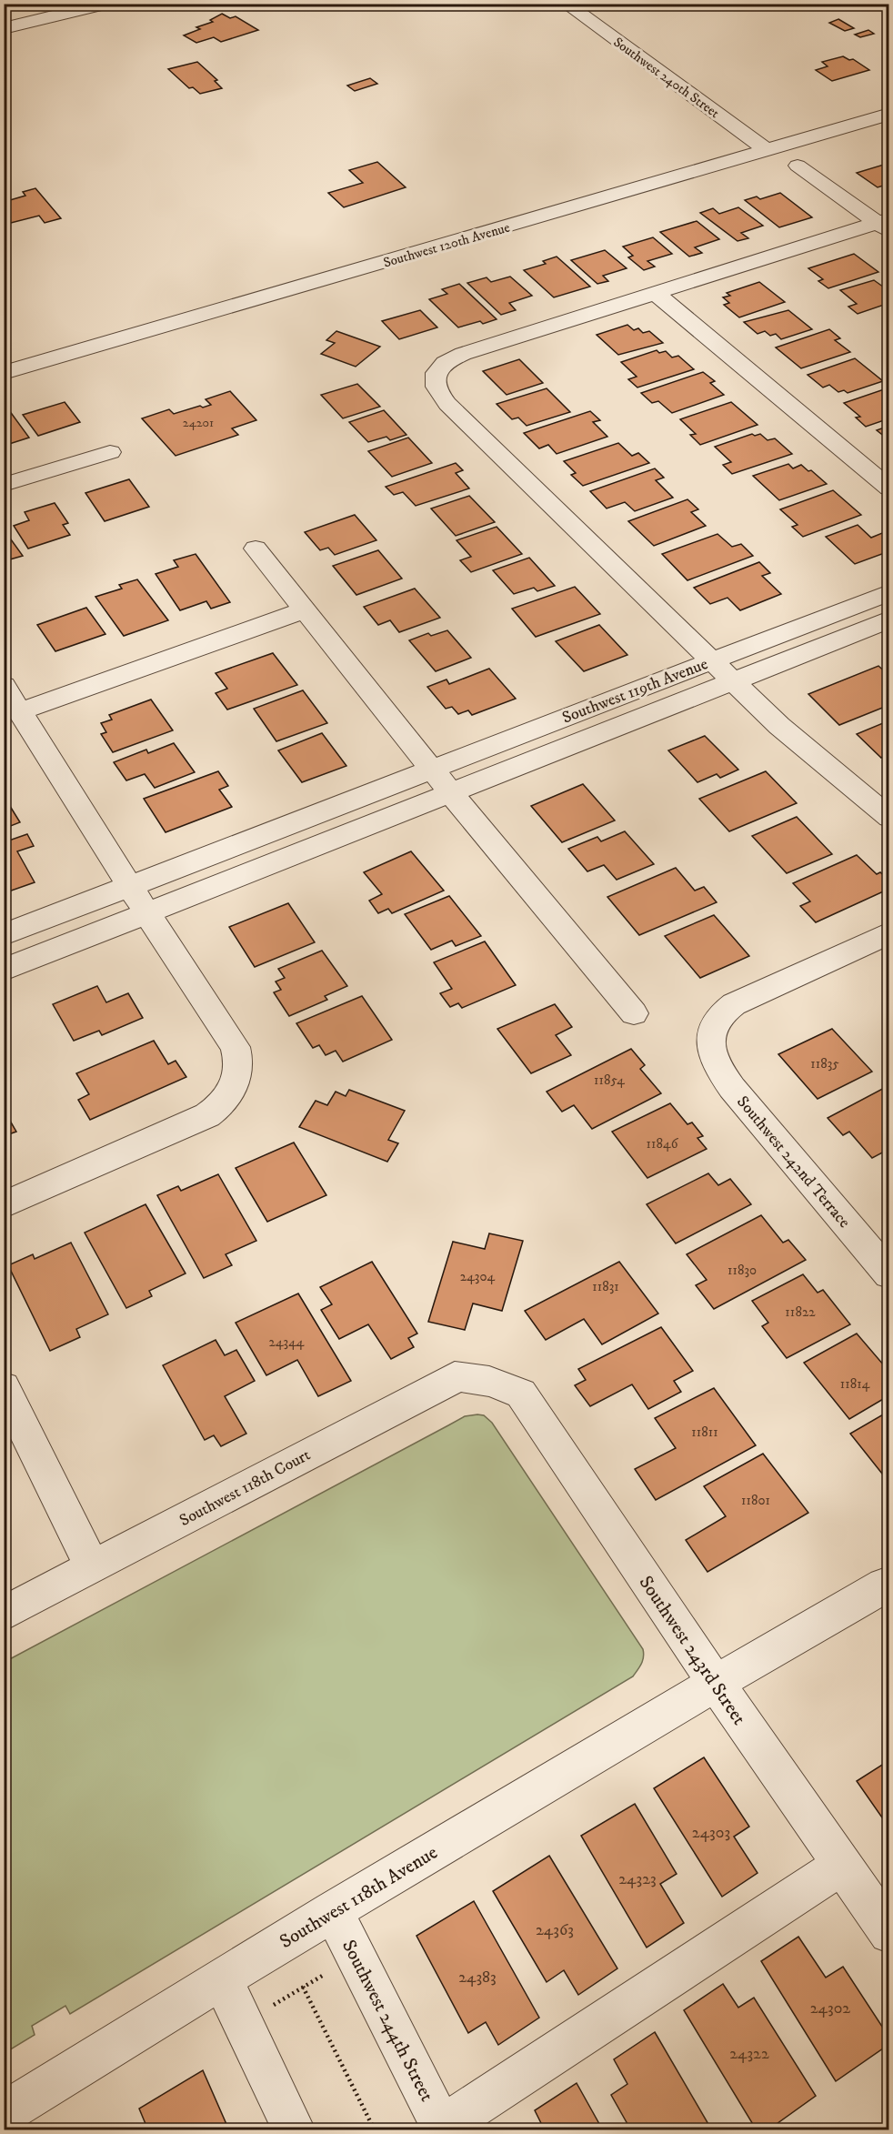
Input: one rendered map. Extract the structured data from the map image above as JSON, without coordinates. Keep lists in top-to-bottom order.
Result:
{
  "streets": {
    "street": [
      "Southwest 240th Street",
      "Southwest 120th Avenue",
      "Southwest 119th Avenue",
      "Southwest 242nd Terrace",
      "Southwest 118th Court",
      "Southwest 243rd Street",
      "Southwest 118th Avenue",
      "Southwest 244th Street"
    ]
  },
  "crossings": [
    ["Southwest 240th Street", "Southwest 120th Avenue"],
    ["Southwest 118th Court", "Southwest 243rd Street"],
    ["Southwest 243rd Street", "Southwest 118th Avenue"],
    ["Southwest 118th Avenue", "Southwest 244th Street"]
  ],
  "house_numbers": [
    "24201",
    "11835",
    "11854",
    "11846",
    "11830",
    "24304",
    "11831",
    "11822",
    "24344",
    "11814",
    "11811",
    "11801",
    "24303",
    "24323",
    "24363",
    "24383",
    "24302",
    "24322"
  ]
}
